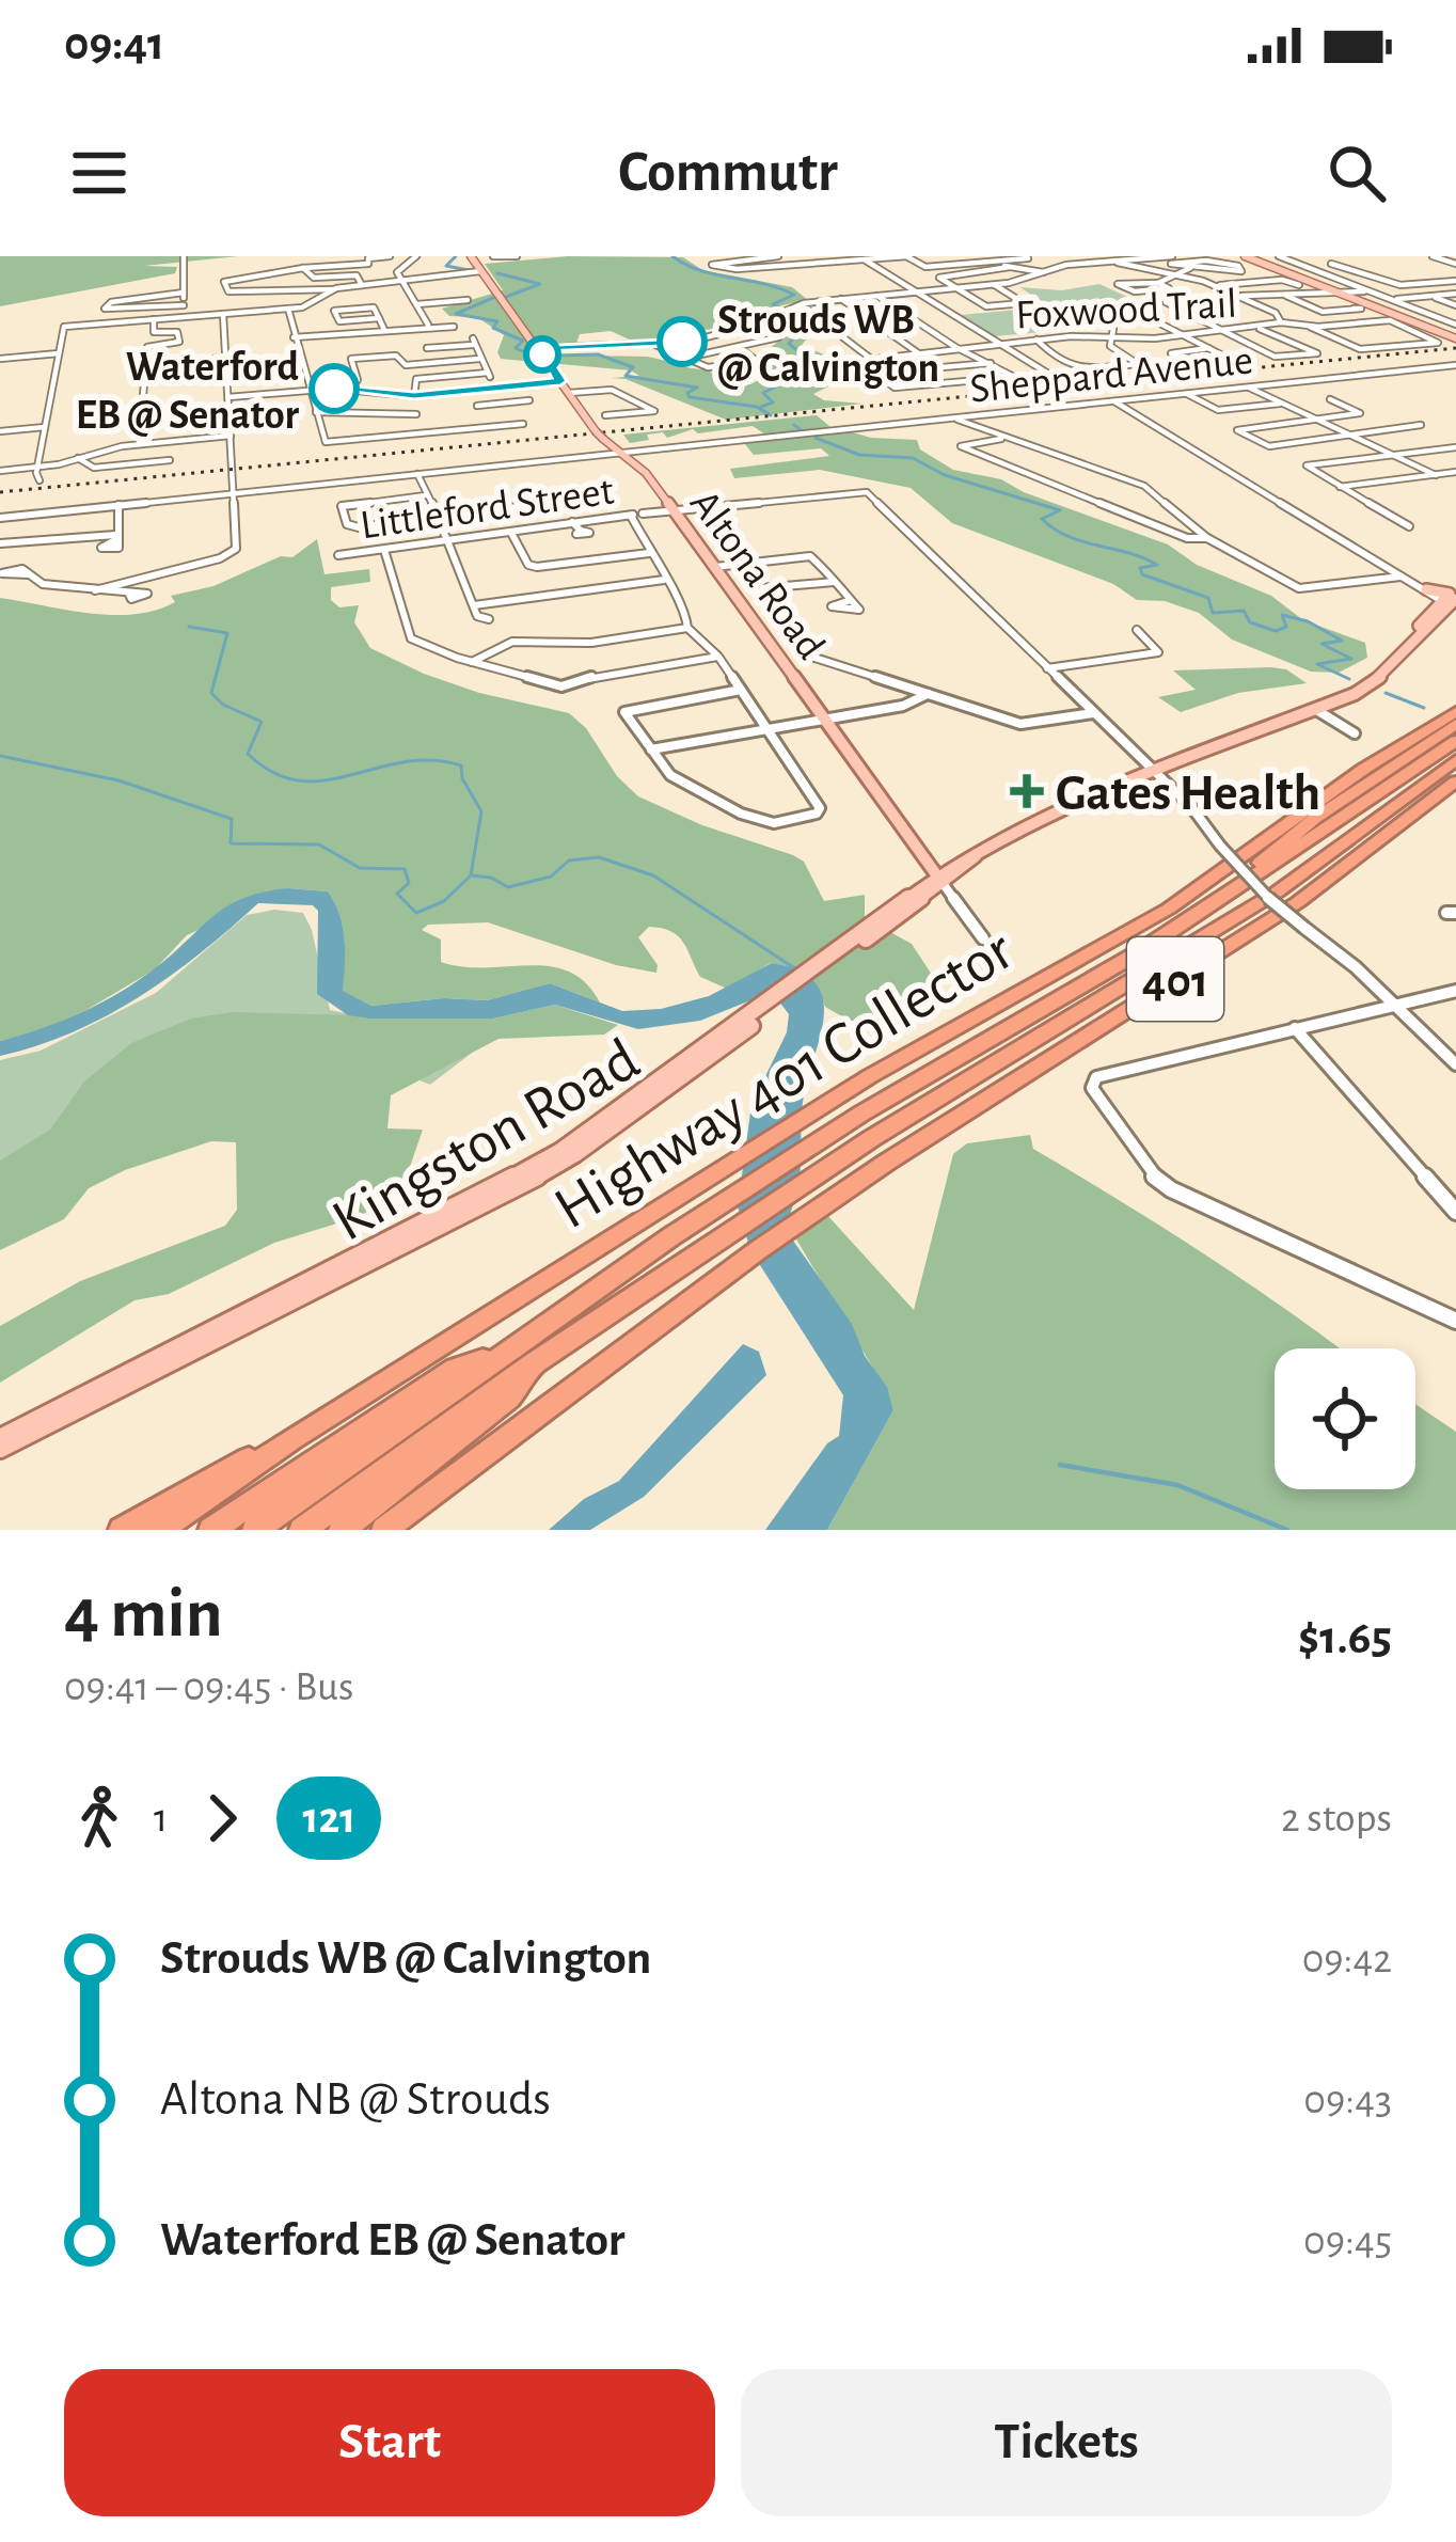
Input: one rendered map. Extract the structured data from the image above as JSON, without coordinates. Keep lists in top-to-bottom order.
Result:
{
  "streets": {
    "highway": ["401", "Highway 401 Collector"],
    "main road": ["Altona Road", "Kingston Road"],
    "street": ["Foxwood Trail", "Sheppard Avenue", "Littleford Street"]
  },
  "crossings": [
    ["Sheppard Avenue", "Altona Road"],
    ["Littleford Street", "Altona Road"],
    ["Altona Road", "Kingston Road"]
  ],
  "places": {
    "other": ["Strouds WB @ Calvington", "Waterford EB @ Senator"],
    "health": ["Gates Health"]
  },
  "lines": ["bus line 121"],
  "page": {
    "status": "09:41",
    "header": "Commutr",
    "heading": ["4 min", "09:41 – 09:45 · Bus", "$1.65"],
    "legs": ["1", "121", "2 stops"],
    "list": [
      {
        "name": "Strouds WB @ Calvington",
        "value": "09:42"
      },
      {
        "name": "Altona NB @ Strouds",
        "value": "09:43"
      },
      {
        "name": "Waterford EB @ Senator",
        "value": "09:45"
      }
    ],
    "buttons": ["Start", "Tickets"]
  }
}
